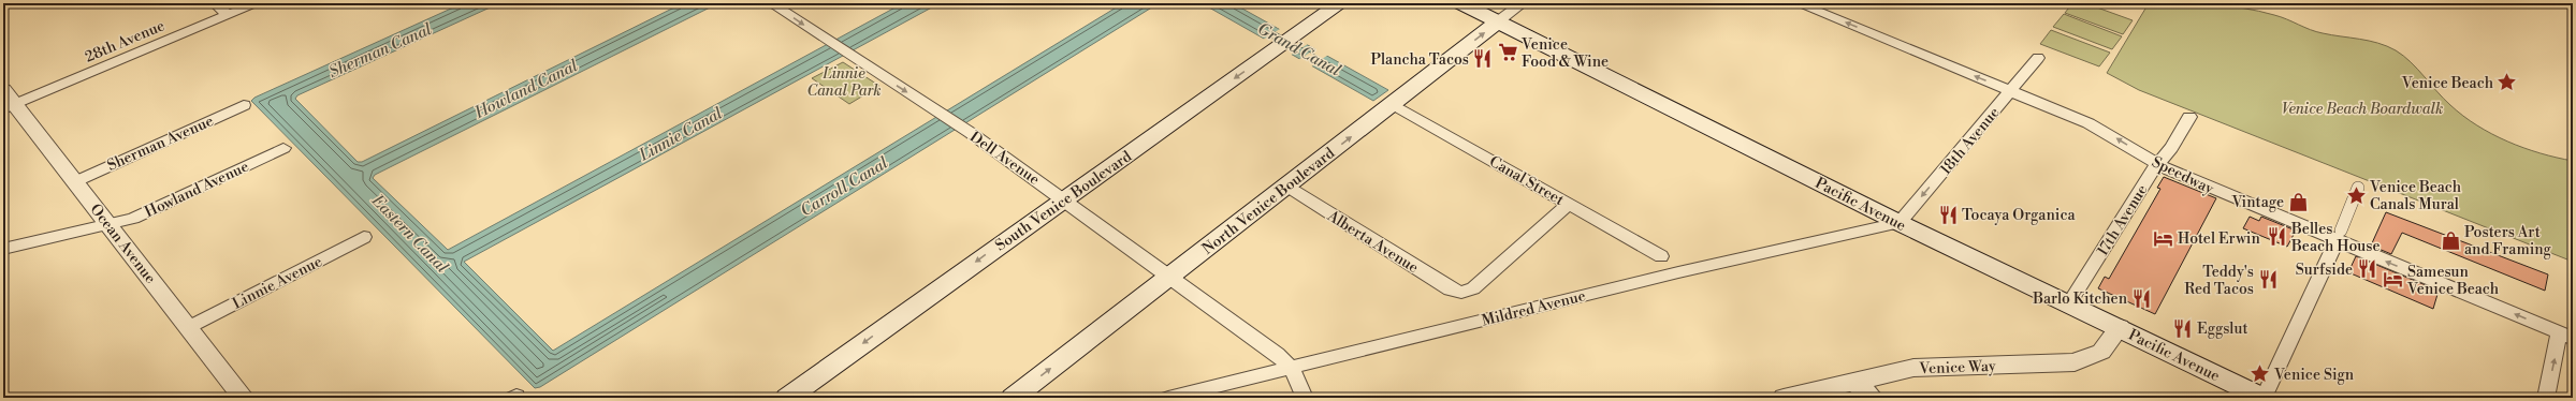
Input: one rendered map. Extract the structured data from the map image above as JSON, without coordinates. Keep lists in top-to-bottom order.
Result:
{
  "streets": {
    "main road": ["South Venice Boulevard", "North Venice Boulevard", "Pacific Avenue"],
    "street": [
      "28th Avenue",
      "18th Avenue",
      "Sherman Avenue",
      "Dell Avenue",
      "Speedway",
      "Canal Street",
      "Howland Avenue",
      "17th Avenue",
      "Alberta Avenue",
      "Ocean Avenue",
      "Linnie Avenue",
      "Mildred Avenue",
      "Venice Way"
    ]
  },
  "crossings": [
    ["28th Avenue", "Ocean Avenue"],
    ["18th Avenue", "Speedway"],
    ["18th Avenue", "Pacific Avenue"],
    ["18th Avenue", "Mildred Avenue"],
    ["Sherman Avenue", "Ocean Avenue"],
    ["Dell Avenue", "South Venice Boulevard"],
    ["Dell Avenue", "North Venice Boulevard"],
    ["Dell Avenue", "Mildred Avenue"],
    ["Speedway", "17th Avenue"],
    ["Canal Street", "North Venice Boulevard"],
    ["Canal Street", "Alberta Avenue"],
    ["Howland Avenue", "Ocean Avenue"],
    ["North Venice Boulevard", "Pacific Avenue"],
    ["North Venice Boulevard", "Alberta Avenue"],
    ["Pacific Avenue", "17th Avenue"],
    ["Pacific Avenue", "Mildred Avenue"],
    ["Pacific Avenue", "Venice Way"],
    ["Ocean Avenue", "Linnie Avenue"]
  ],
  "one_way": [
    "18th Avenue",
    "Dell Avenue",
    "Speedway",
    "South Venice Boulevard",
    "North Venice Boulevard"
  ],
  "water": [
    "Grand Canal",
    "Sherman Canal",
    "Howland Canal",
    "Linnie Canal",
    "Carroll Canal",
    "Eastern Canal"
  ],
  "parks": ["Linnie Canal Park", "Venice Beach Boardwalk"],
  "places": {
    "supermarket": ["Venice Food & Wine"],
    "restaurant": [
      "Plancha Tacos",
      "Tocaya Organica",
      "Belles Beach House",
      "Surfside",
      "Teddy's Red Tacos",
      "Barlo Kitchen",
      "Eggslut"
    ],
    "place": ["Venice Beach", "Venice Beach Canals Mural", "Venice Sign"],
    "shop": ["Vintage", "Posters Art and Framing"],
    "hotel": ["Hotel Erwin", "Samesun Venice Beach"]
  }
}
